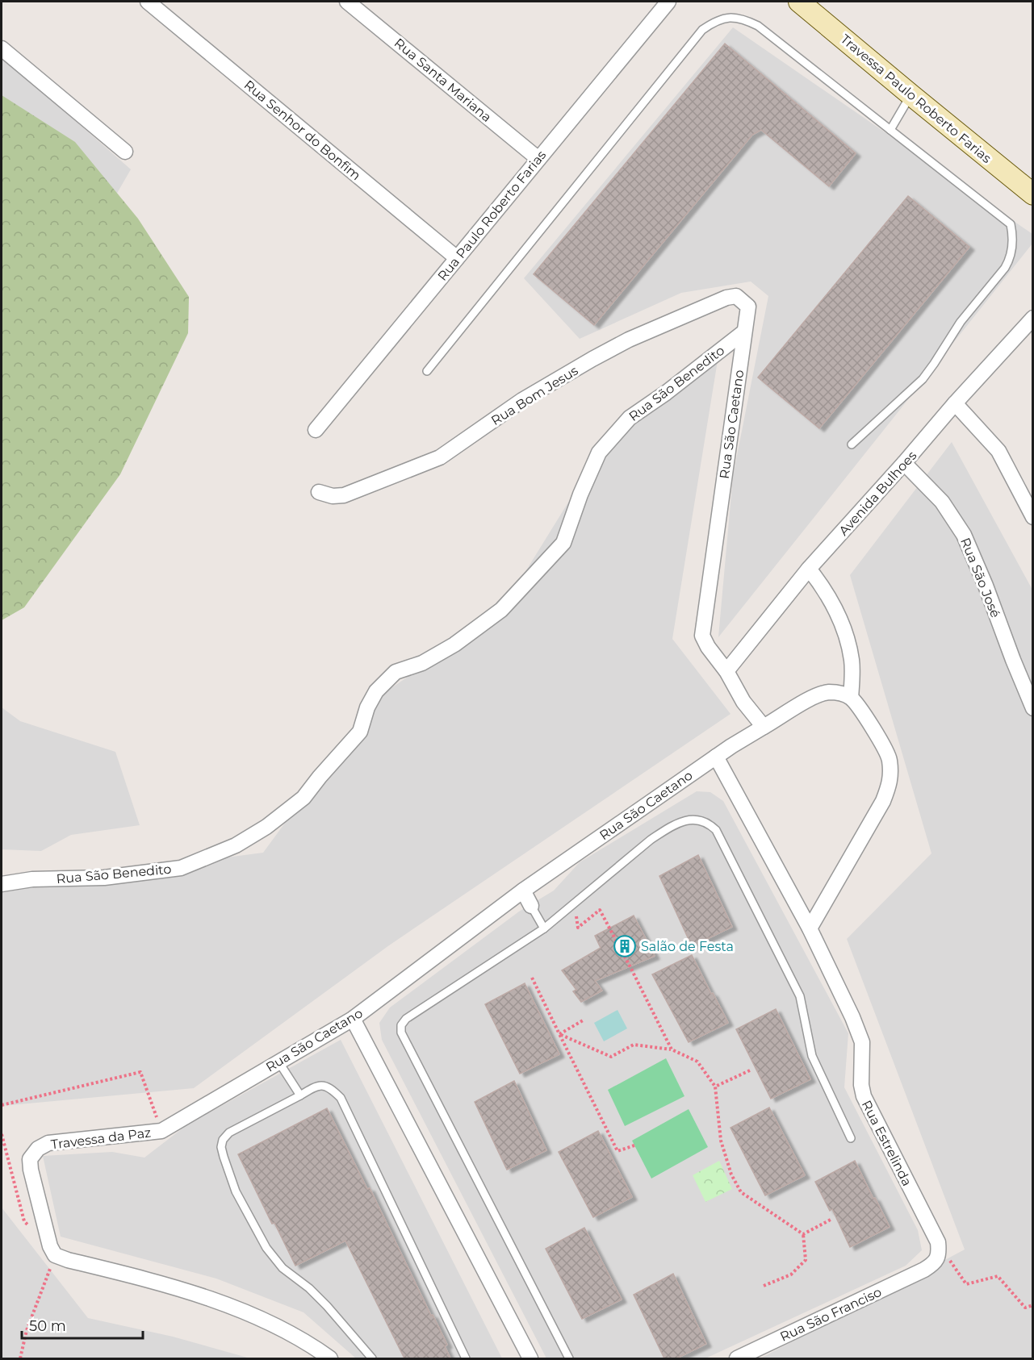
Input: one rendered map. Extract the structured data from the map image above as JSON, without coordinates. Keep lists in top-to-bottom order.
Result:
{
  "streets": {
    "street": [
      "Rua Santa Mariana",
      "Travessa Paulo Roberto Farias",
      "Rua Senhor do Bonfim",
      "Rua Paulo Roberto Farias",
      "Rua São Benedito",
      "Rua Bom Jesus",
      "Rua São Caetano",
      "Avenida Bulhoes",
      "Rua São José",
      "Travessa da Paz",
      "Rua Estrelinda",
      "Rua São Franciso"
    ]
  },
  "crossings": [
    ["Rua Santa Mariana", "Rua Paulo Roberto Farias"],
    ["Rua Senhor do Bonfim", "Rua Paulo Roberto Farias"],
    ["Rua São Benedito", "Rua São Caetano"],
    ["Rua Bom Jesus", "Rua São Caetano"],
    ["Rua São Caetano", "Avenida Bulhoes"],
    ["Rua São Caetano", "Travessa da Paz"],
    ["Rua São Caetano", "Rua Estrelinda"],
    ["Avenida Bulhoes", "Rua São José"],
    ["Rua Estrelinda", "Rua São Franciso"]
  ],
  "places": {
    "building": ["Salão de Festa"]
  },
  "scale_bar": "50 m"
}
